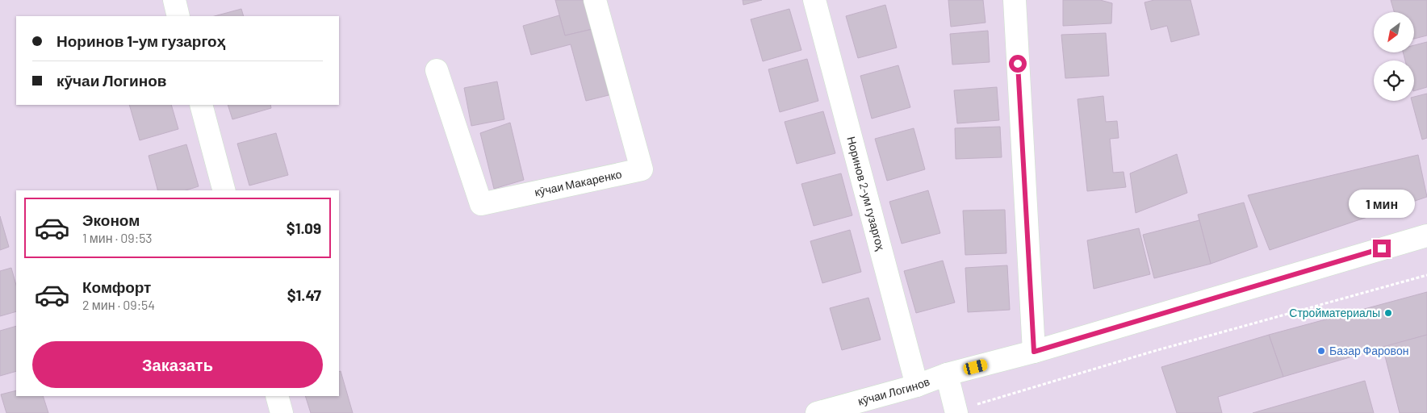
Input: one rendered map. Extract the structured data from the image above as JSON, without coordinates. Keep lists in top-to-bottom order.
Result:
{
  "streets": {
    "street": ["кӯчаи Макаренко", "Норинов 2-ум гузаргоҳ", "кӯчаи Логинов"]
  },
  "crossings": [
    ["Норинов 2-ум гузаргоҳ", "кӯчаи Логинов"]
  ],
  "places": ["Стройматериалы", "Базар Фаровон"],
  "north": "bottom left",
  "page": {
    "banner": ["Норинов 1-ум гузаргоҳ", "кӯчаи Логинов"],
    "bubble": "1 мин",
    "list": [
      {
        "name": "Эконом",
        "note": "1 мин · 09:53",
        "value": "$1.09"
      },
      {
        "name": "Комфорт",
        "note": "2 мин · 09:54",
        "value": "$1.47"
      }
    ],
    "buttons": "Заказать"
  }
}
